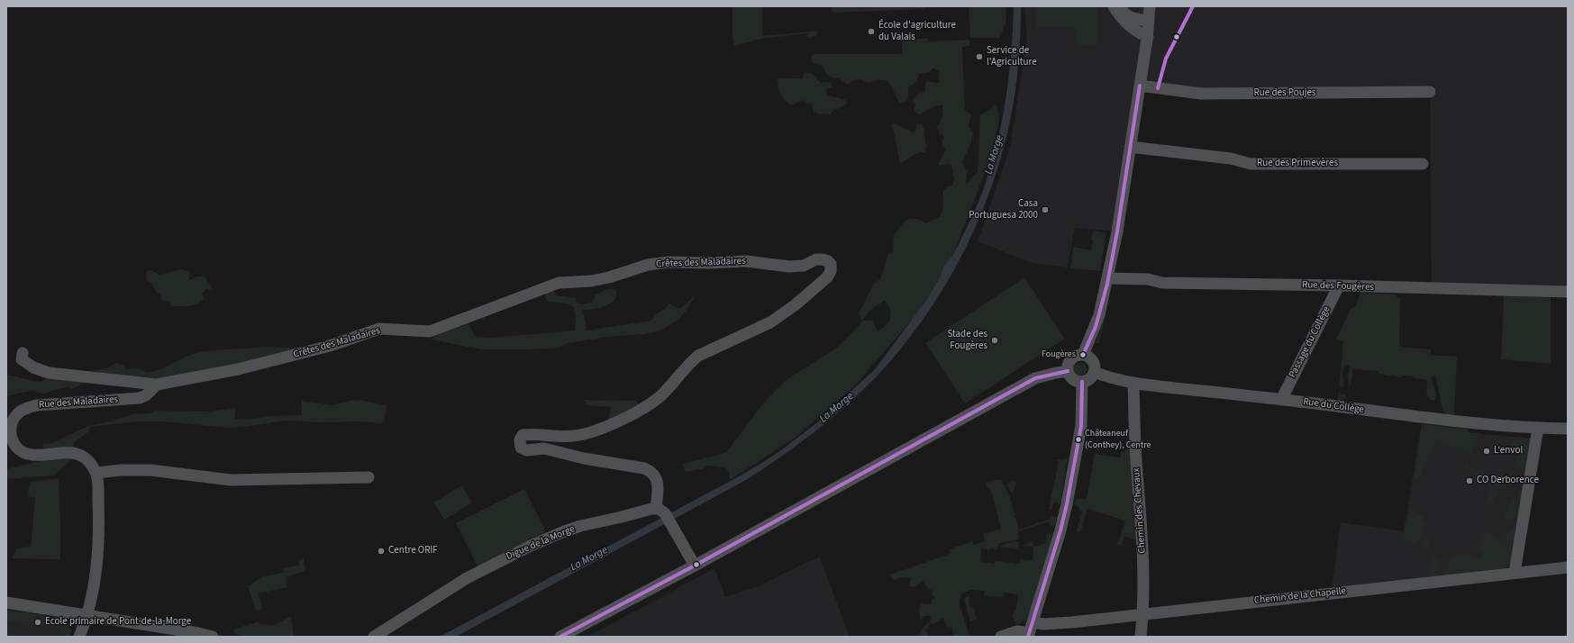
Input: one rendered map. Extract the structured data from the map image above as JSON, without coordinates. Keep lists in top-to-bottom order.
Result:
{
  "streets": {
    "street": [
      "Rue des Poujes",
      "Rue des Primevères",
      "Crêtes des Maladaires",
      "Rue des Fougères",
      "Passage du Collège",
      "Rue des Maladaires",
      "Rue du Collège",
      "Chemin des Chevaux",
      "Digue de la Morge",
      "Chemin de la Chapelle"
    ]
  },
  "crossings": [
    ["Crêtes des Maladaires", "Rue des Maladaires"],
    ["Crêtes des Maladaires", "Digue de la Morge"],
    ["Rue des Fougères", "Passage du Collège"],
    ["Passage du Collège", "Rue du Collège"],
    ["Rue du Collège", "Chemin des Chevaux"],
    ["Chemin des Chevaux", "Chemin de la Chapelle"]
  ],
  "water": ["La Morge"],
  "places": [
    "École d'agriculture du Valais",
    "Service de l'Agriculture",
    "Casa Portuguesa 2000",
    "Stade des Fougères",
    "Fougères",
    "Châteaneuf (Conthey), Centre",
    "L‘envol",
    "CO Derborence",
    "Centre ORIF",
    "Ecole primaire de Pont-de-la-Morge"
  ]
}
